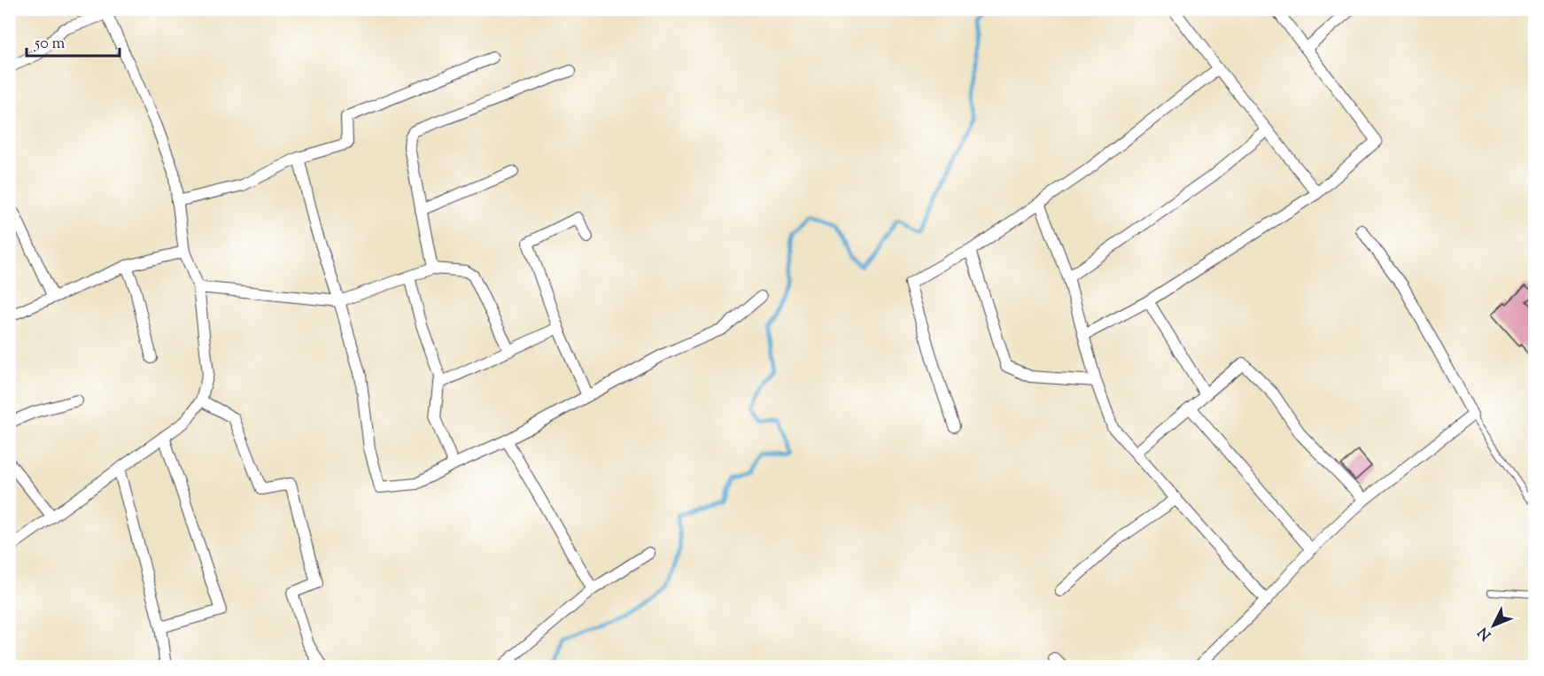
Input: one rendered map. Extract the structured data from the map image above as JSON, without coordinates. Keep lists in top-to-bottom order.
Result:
{
  "scale_bar": "50 m",
  "north": "bottom left"
}
